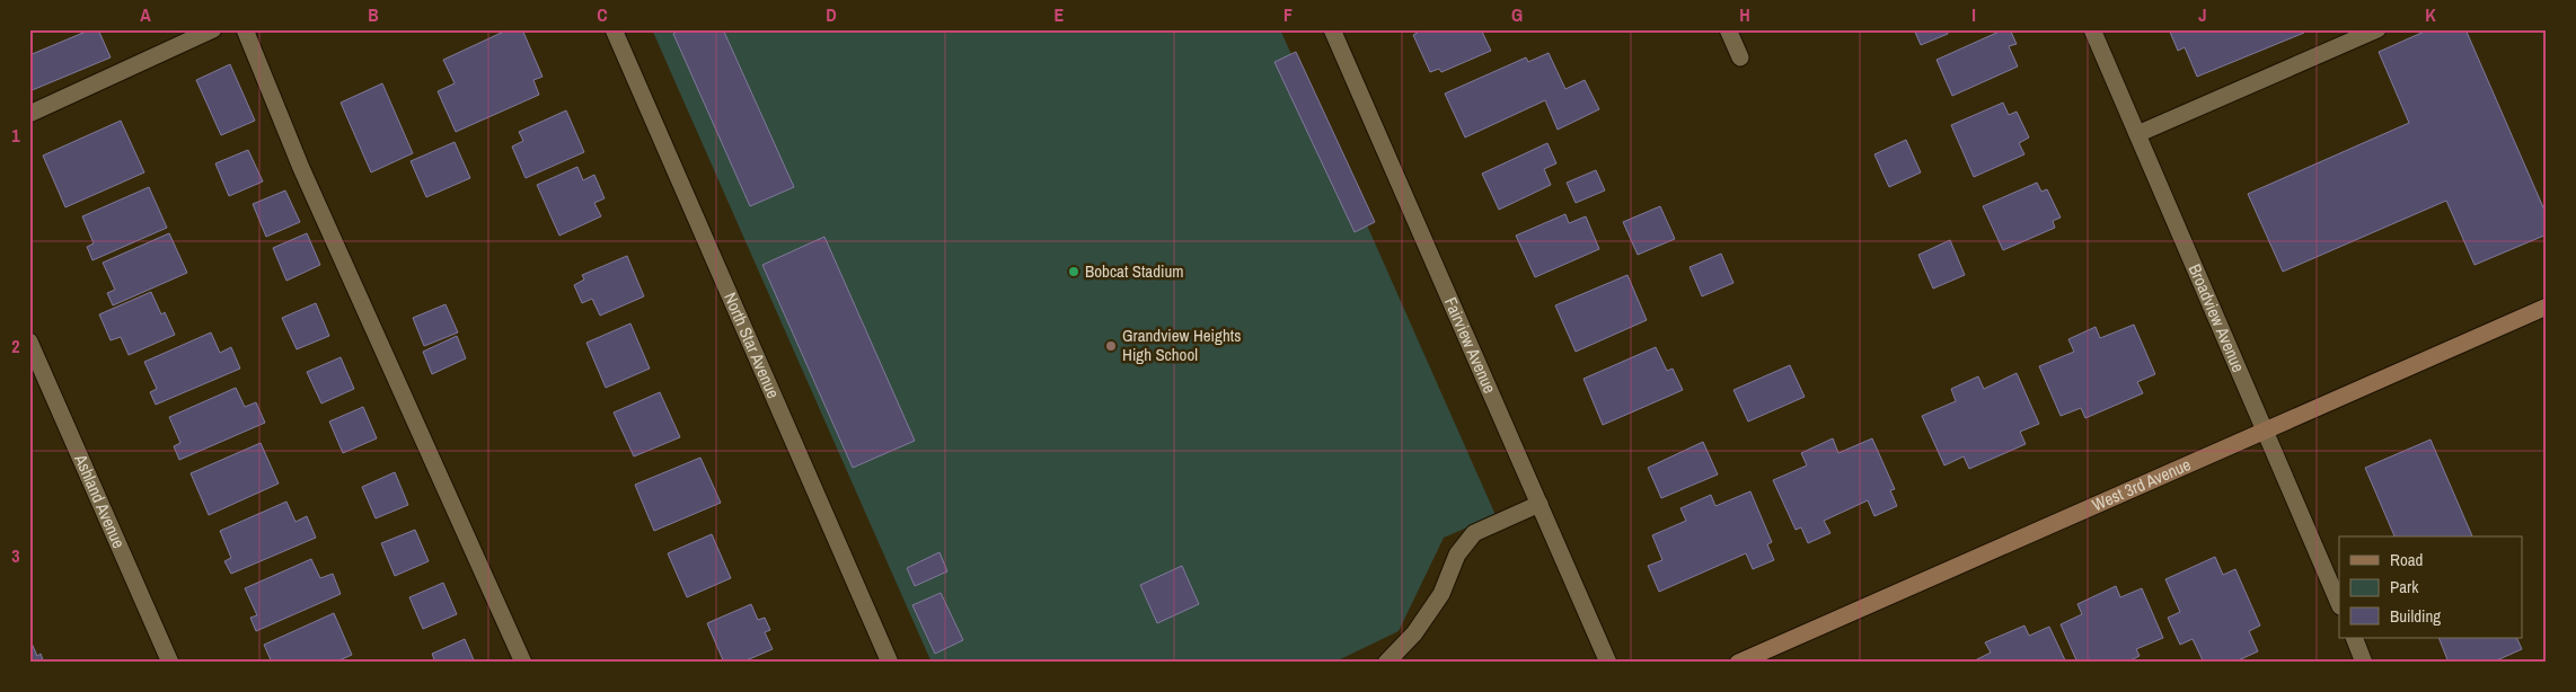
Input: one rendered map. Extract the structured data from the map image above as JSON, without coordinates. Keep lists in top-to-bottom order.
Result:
{
  "streets": {
    "street": [
      "Broadview Avenue",
      "North Star Avenue",
      "Fairview Avenue",
      "West 3rd Avenue",
      "Ashland Avenue"
    ]
  },
  "crossings": [
    ["Broadview Avenue", "West 3rd Avenue"]
  ],
  "places": ["Bobcat Stadium", "Grandview Heights High School"],
  "legend": ["Road", "Park", "Building"],
  "grid": {
    "columns": [
      "A",
      "B",
      "C",
      "D",
      "E",
      "F",
      "G",
      "H",
      "I",
      "J",
      "K"
    ],
    "rows": ["1", "2", "3"]
  }
}
